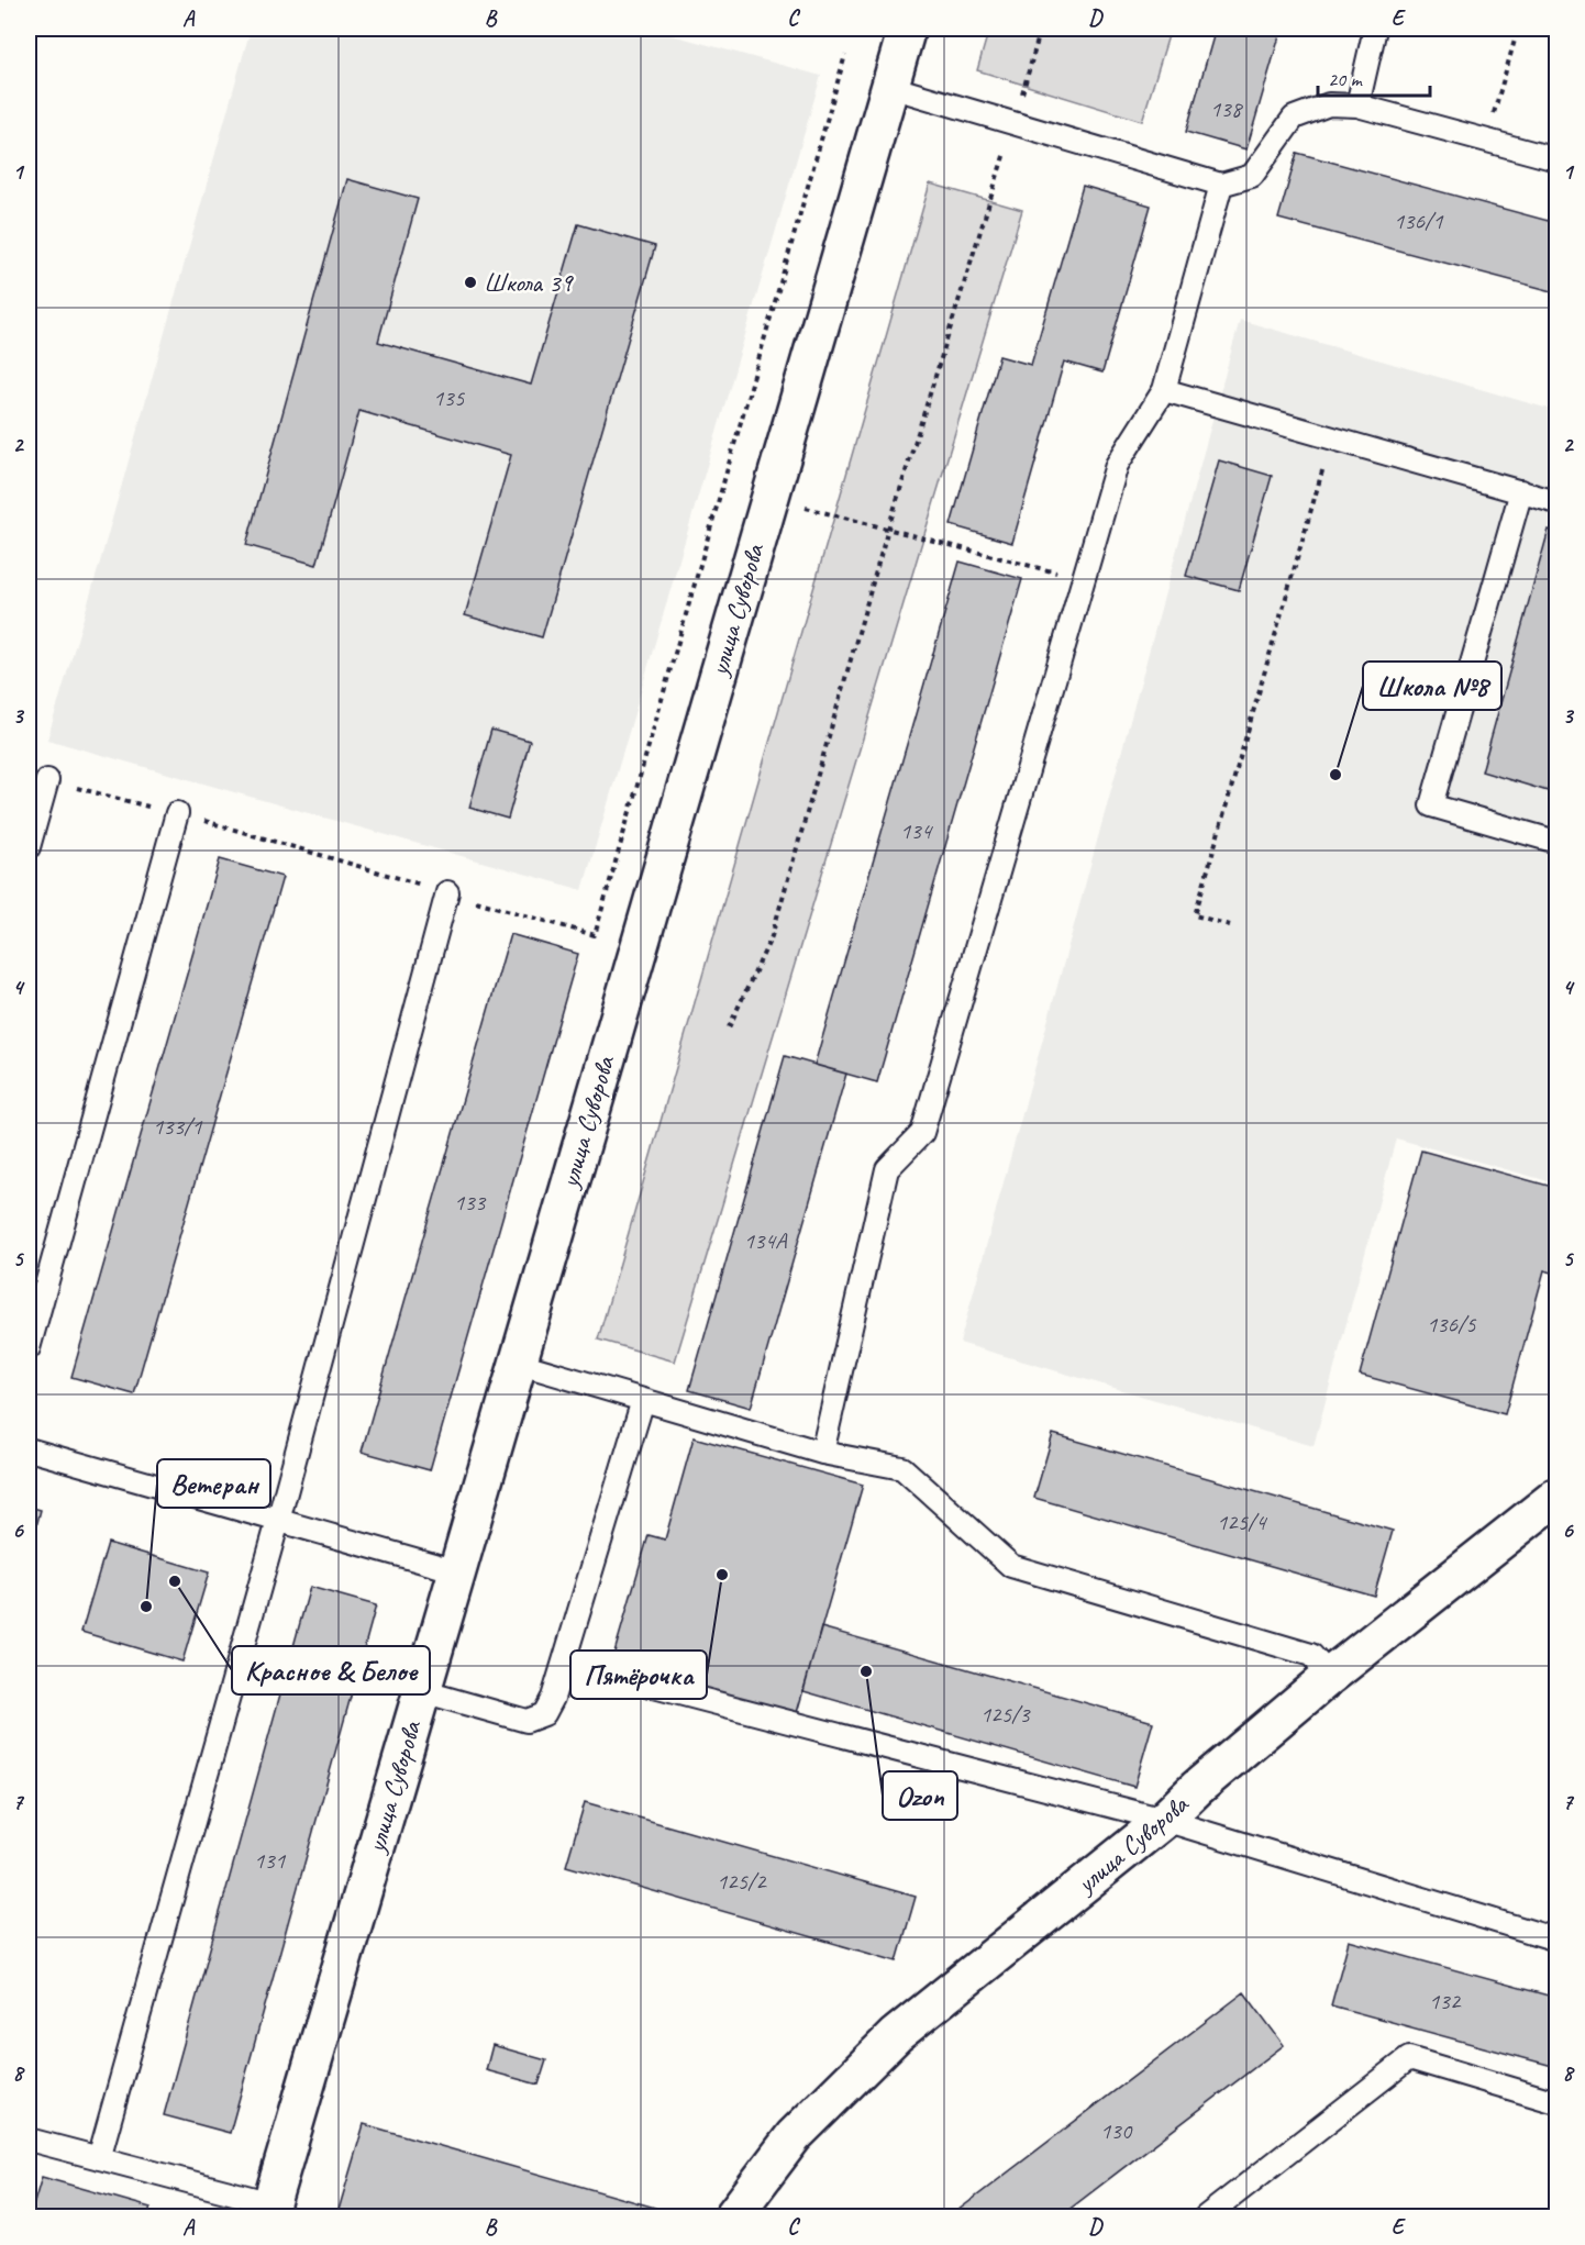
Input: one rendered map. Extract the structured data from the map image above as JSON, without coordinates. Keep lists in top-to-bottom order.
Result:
{
  "streets": {
    "street": ["улица Суворова"]
  },
  "places": [
    "Школа 39",
    "Школа №8",
    "Пятёрочка",
    "Красное & Белое",
    "Ветеран",
    "Ozon"
  ],
  "house_numbers": [
    "138",
    "136/1",
    "135",
    "134",
    "133/1",
    "133",
    "134А",
    "136/5",
    "125/4",
    "125/3",
    "131",
    "125/2",
    "132",
    "130"
  ],
  "scale_bar": "20 m",
  "grid": {
    "columns": [
      "A",
      "B",
      "C",
      "D",
      "E"
    ],
    "rows": [
      "1",
      "2",
      "3",
      "4",
      "5",
      "6",
      "7",
      "8"
    ]
  }
}
